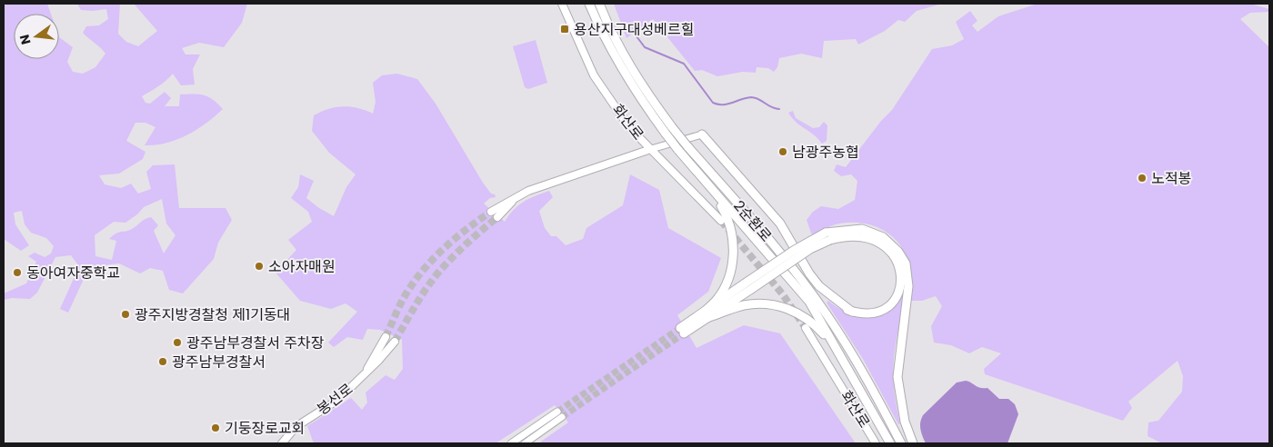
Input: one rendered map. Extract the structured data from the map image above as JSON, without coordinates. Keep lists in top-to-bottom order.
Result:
{
  "streets": {
    "highway": ["2순환로"],
    "main road": ["화산로", "봉선로"]
  },
  "places": {
    "transit": ["용산지구대성베르힐"],
    "other": [
      "남광주농협",
      "노적봉",
      "소아자매원",
      "동아여자중학교",
      "광주지방경찰청 제1기동대",
      "광주남부경찰서 주차장",
      "광주남부경찰서",
      "기둥장로교회"
    ]
  },
  "north": "left"
}
